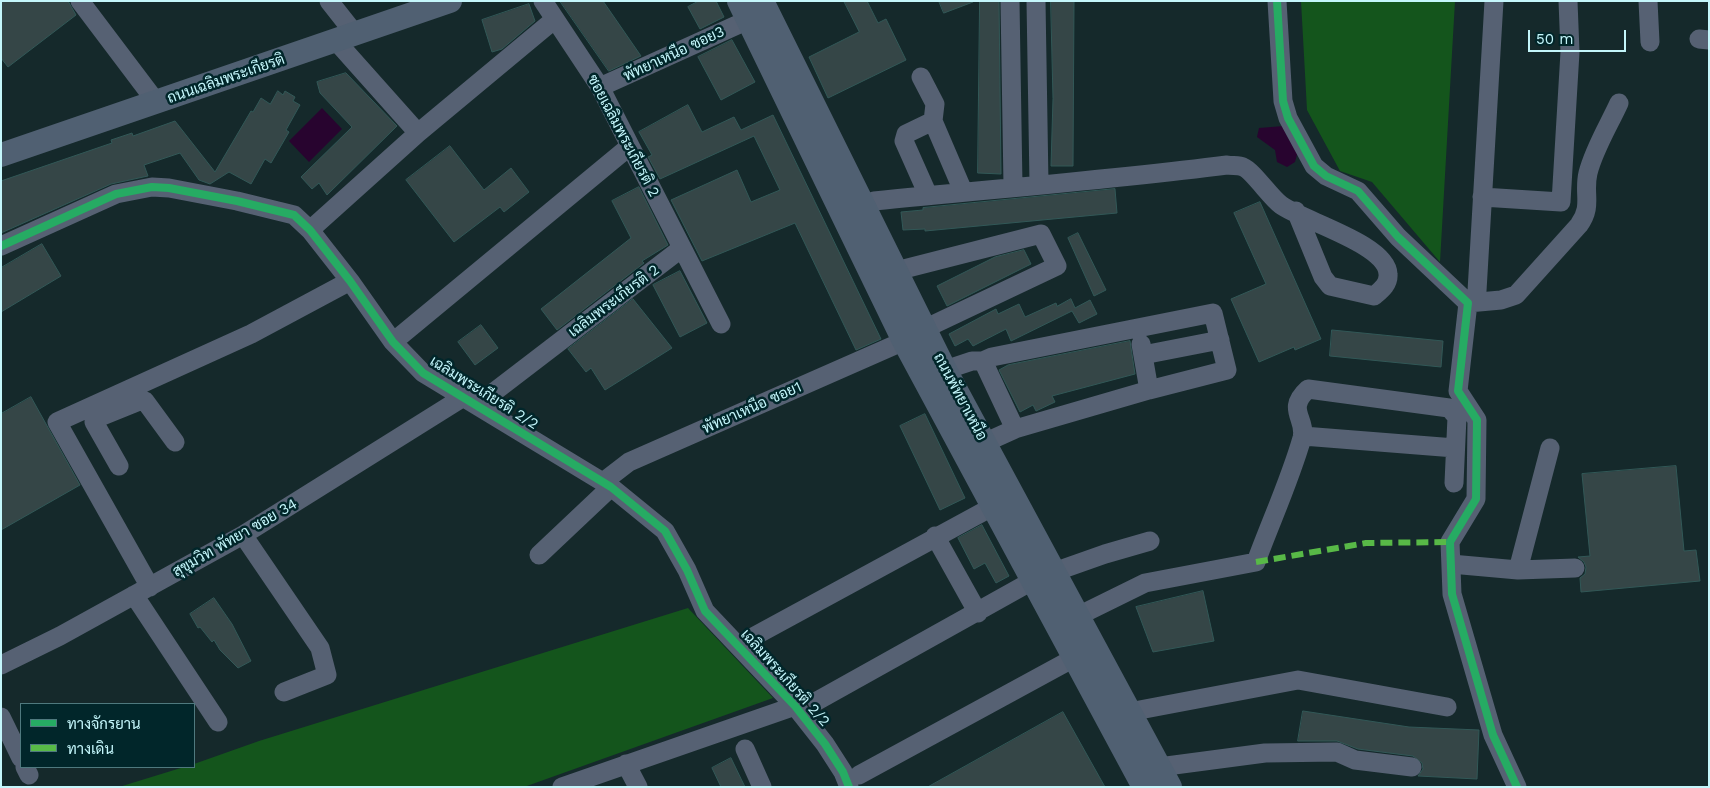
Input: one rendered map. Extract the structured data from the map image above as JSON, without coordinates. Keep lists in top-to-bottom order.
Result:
{
  "streets": {
    "main road": ["ถนนเฉลิมพระเกียรติ", "ถนนพัทยาเหนือ"],
    "street": [
      "พัทยาเหนือ ซอย3",
      "ซอยเฉลิมพระเกียรติ 2",
      "เฉลิมพระเกียรติ 2",
      "เฉลิมพระเกียรติ 2/2",
      "พัทยาเหนือ ซอย1",
      "สุขุมวิท พัทยา ซอย 34"
    ]
  },
  "crossings": [
    ["พัทยาเหนือ ซอย3", "ซอยเฉลิมพระเกียรติ 2"],
    ["พัทยาเหนือ ซอย3", "ถนนพัทยาเหนือ"],
    ["ซอยเฉลิมพระเกียรติ 2", "เฉลิมพระเกียรติ 2"],
    ["เฉลิมพระเกียรติ 2", "เฉลิมพระเกียรติ 2/2"],
    ["เฉลิมพระเกียรติ 2", "สุขุมวิท พัทยา ซอย 34"],
    ["เฉลิมพระเกียรติ 2/2", "พัทยาเหนือ ซอย1"],
    ["เฉลิมพระเกียรติ 2/2", "สุขุมวิท พัทยา ซอย 34"],
    ["ถนนพัทยาเหนือ", "พัทยาเหนือ ซอย1"]
  ],
  "legend": ["ทางจักรยาน", "ทางเดิน"],
  "scale_bar": "50 m"
}
